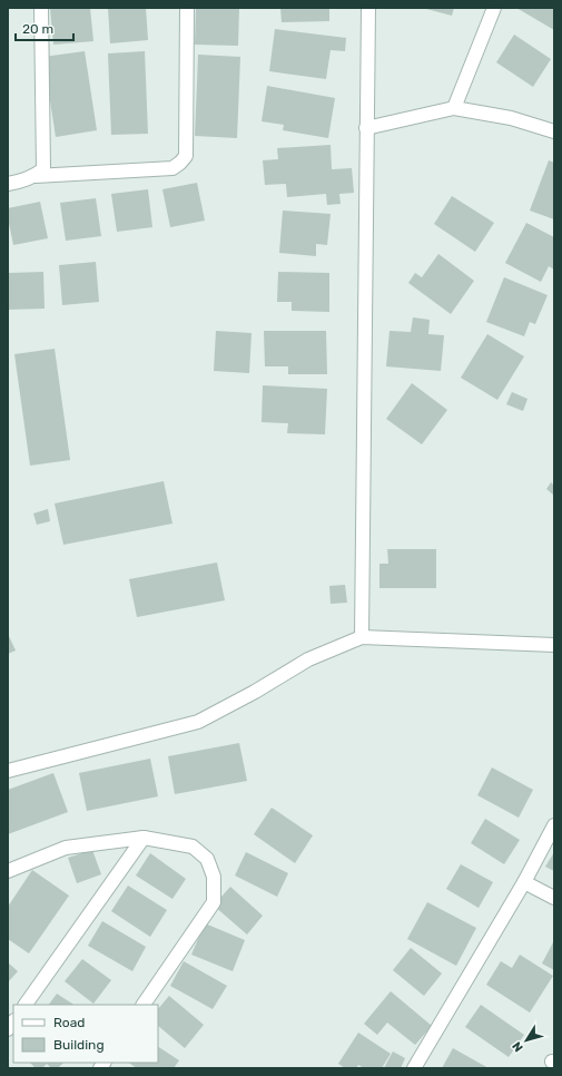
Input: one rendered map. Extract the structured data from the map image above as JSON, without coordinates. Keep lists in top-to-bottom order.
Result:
{
  "legend": ["Road", "Building"],
  "scale_bar": "20 m",
  "north": "bottom left"
}
